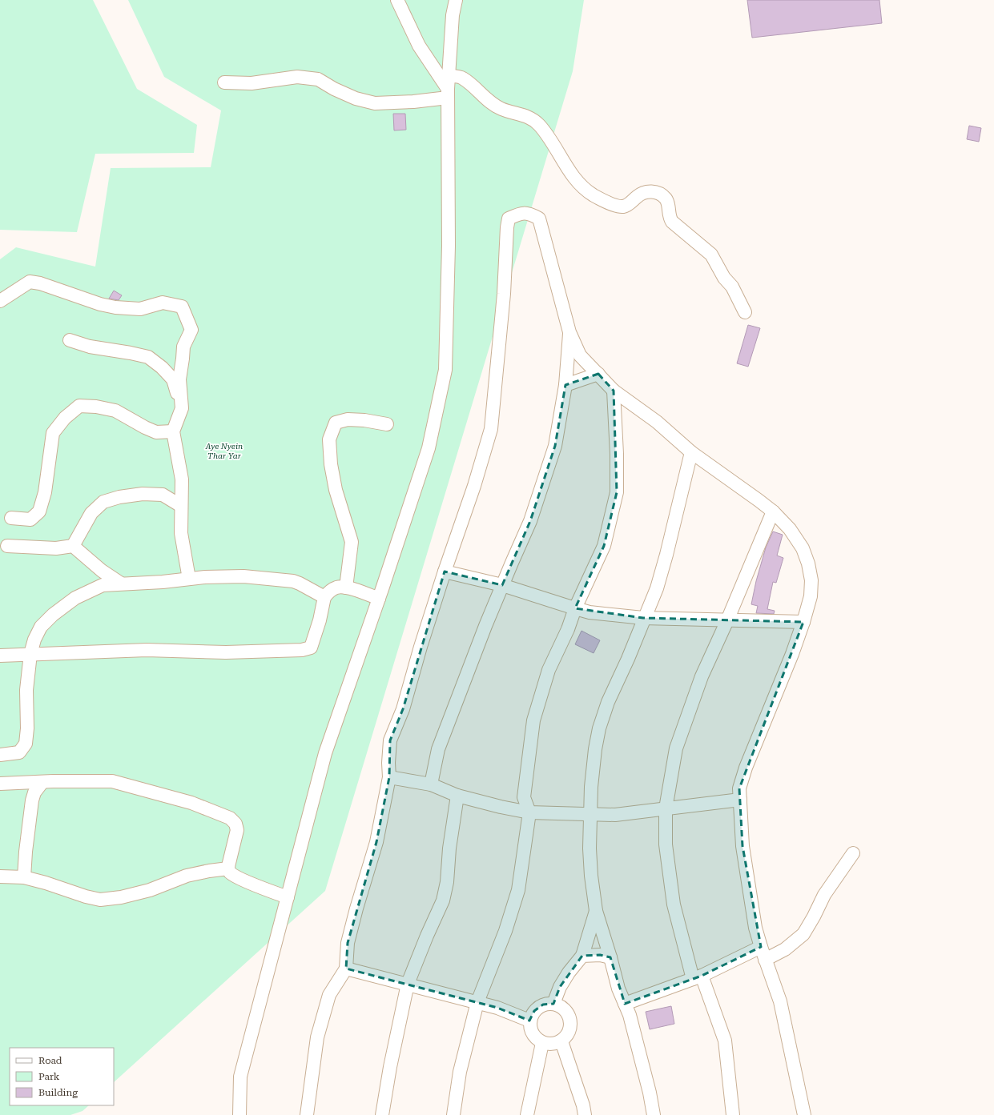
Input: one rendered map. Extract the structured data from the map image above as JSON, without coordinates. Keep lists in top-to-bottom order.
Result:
{
  "parks": ["Aye Nyein Thar Yar"],
  "legend": ["Road", "Park", "Building"]
}
